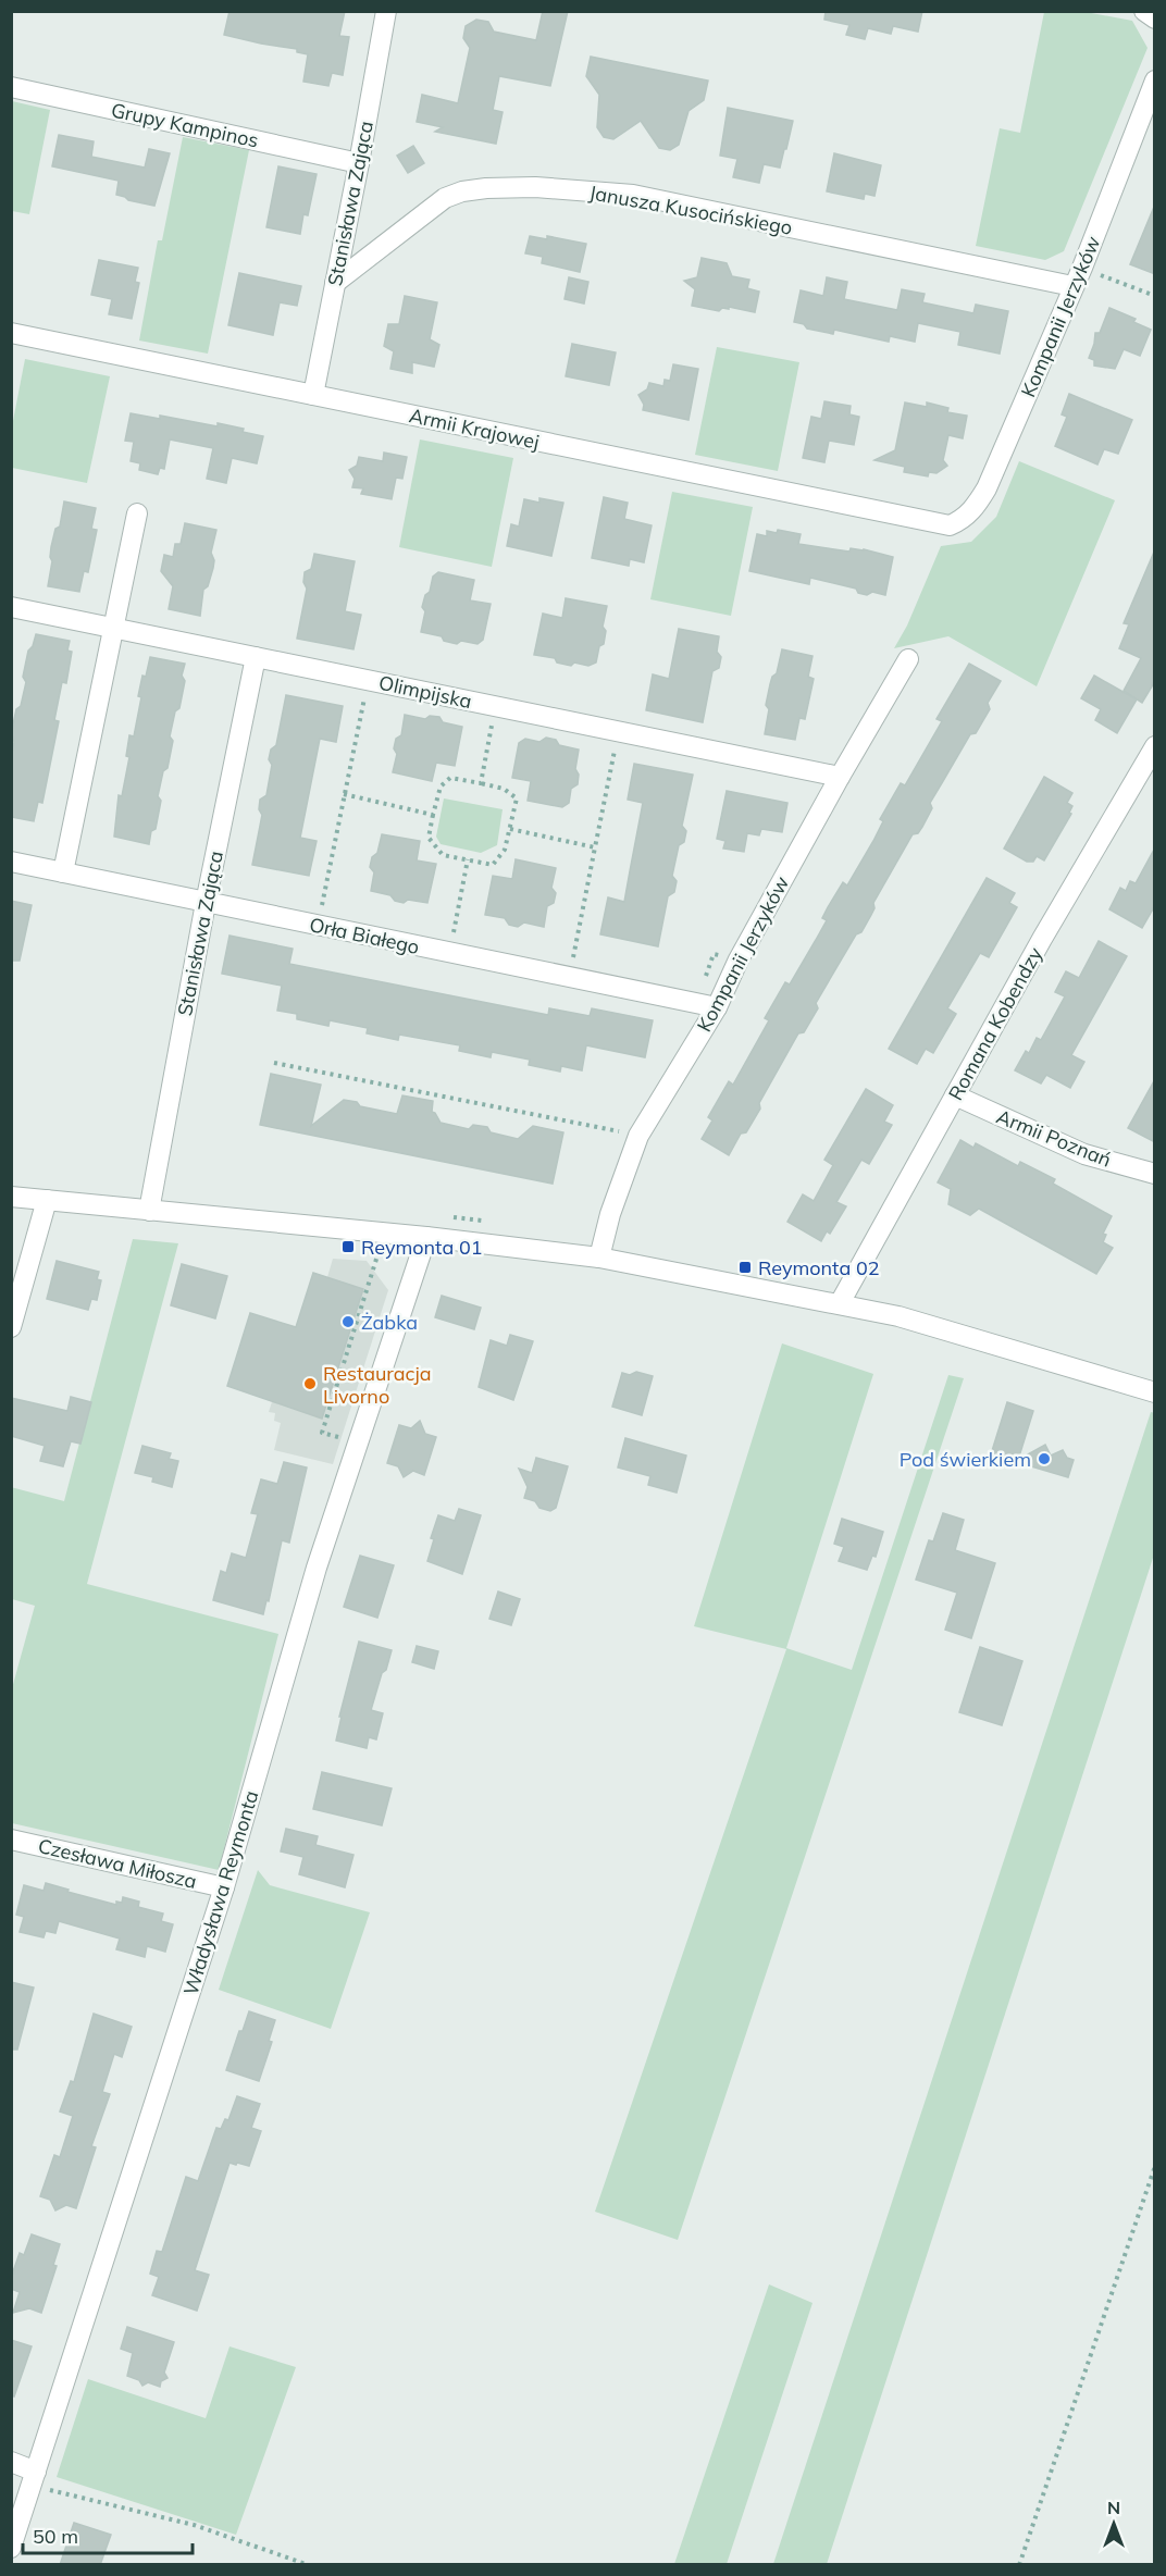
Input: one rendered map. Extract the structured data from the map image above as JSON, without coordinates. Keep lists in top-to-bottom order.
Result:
{
  "streets": {
    "street": [
      "Grupy Kampinos",
      "Stanisława Zająca",
      "Janusza Kusocińskiego",
      "Kompanii Jerzyków",
      "Armii Krajowej",
      "Olimpijska",
      "Orła Białego",
      "Romana Kobendzy",
      "Armii Poznań",
      "Czesława Miłosza",
      "Władysława Reymonta"
    ]
  },
  "crossings": [
    ["Grupy Kampinos", "Stanisława Zająca"],
    ["Stanisława Zająca", "Janusza Kusocińskiego"],
    ["Stanisława Zająca", "Armii Krajowej"],
    ["Stanisława Zająca", "Olimpijska"],
    ["Stanisława Zająca", "Orła Białego"],
    ["Janusza Kusocińskiego", "Kompanii Jerzyków"],
    ["Kompanii Jerzyków", "Armii Krajowej"],
    ["Kompanii Jerzyków", "Olimpijska"],
    ["Kompanii Jerzyków", "Orła Białego"],
    ["Romana Kobendzy", "Armii Poznań"],
    ["Czesława Miłosza", "Władysława Reymonta"]
  ],
  "places": {
    "transit": ["Reymonta 01", "Reymonta 02"],
    "other": ["Żabka", "Restauracja Livorno", "Pod świerkiem"]
  },
  "scale_bar": "50 m",
  "north": "top"
}
